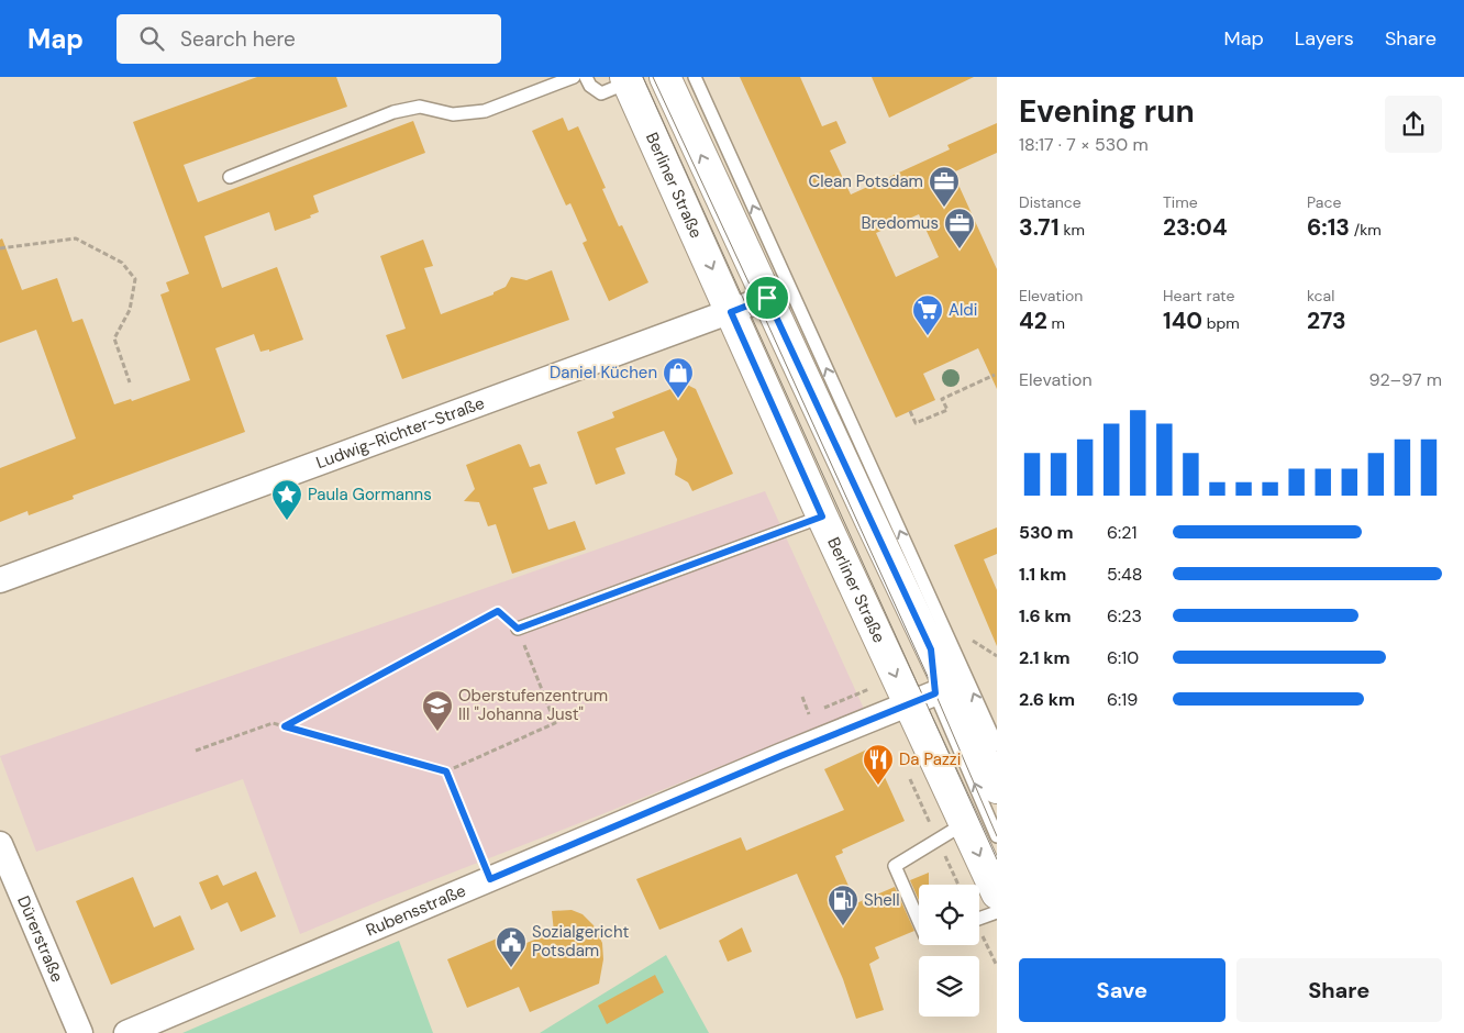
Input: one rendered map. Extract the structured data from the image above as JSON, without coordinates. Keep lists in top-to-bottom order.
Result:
{
  "streets": {
    "main road": ["Berliner Straße"],
    "street": ["Ludwig-Richter-Straße", "Rubensstraße", "Dürerstraße"]
  },
  "crossings": [
    ["Berliner Straße", "Ludwig-Richter-Straße"],
    ["Berliner Straße", "Rubensstraße"]
  ],
  "places": {
    "office": ["Clean Potsdam", "Bredomus"],
    "supermarket": ["Aldi"],
    "shop": ["Daniel Küchen"],
    "place": ["Paula Gormanns"],
    "school or university": ["Oberstufenzentrum III \"Johanna Just\""],
    "restaurant": ["Da Pazzi"],
    "fuel station": ["Shell"],
    "public building": ["Sozialgericht Potsdam"]
  },
  "page": {
    "header": "Map",
    "search": "Search here",
    "nav": ["Map", "Layers", "Share"],
    "heading": ["Evening run", "18:17 · 7 × 530 m"],
    "stats": [
      ["Distance", "3.71 km"],
      ["Time", "23:04"],
      ["Pace", "6:13 /km"],
      ["Elevation", "42 m"],
      ["Heart rate", "140 bpm"],
      ["kcal", "273"]
    ],
    "chart": ["Elevation", "92–97 m"],
    "list": [
      {
        "name": "530 m",
        "note": "6:21"
      },
      {
        "name": "1.1 km",
        "note": "5:48"
      },
      {
        "name": "1.6 km",
        "note": "6:23"
      },
      {
        "name": "2.1 km",
        "note": "6:10"
      },
      {
        "name": "2.6 km",
        "note": "6:19"
      }
    ],
    "buttons": ["Save", "Share"]
  }
}
